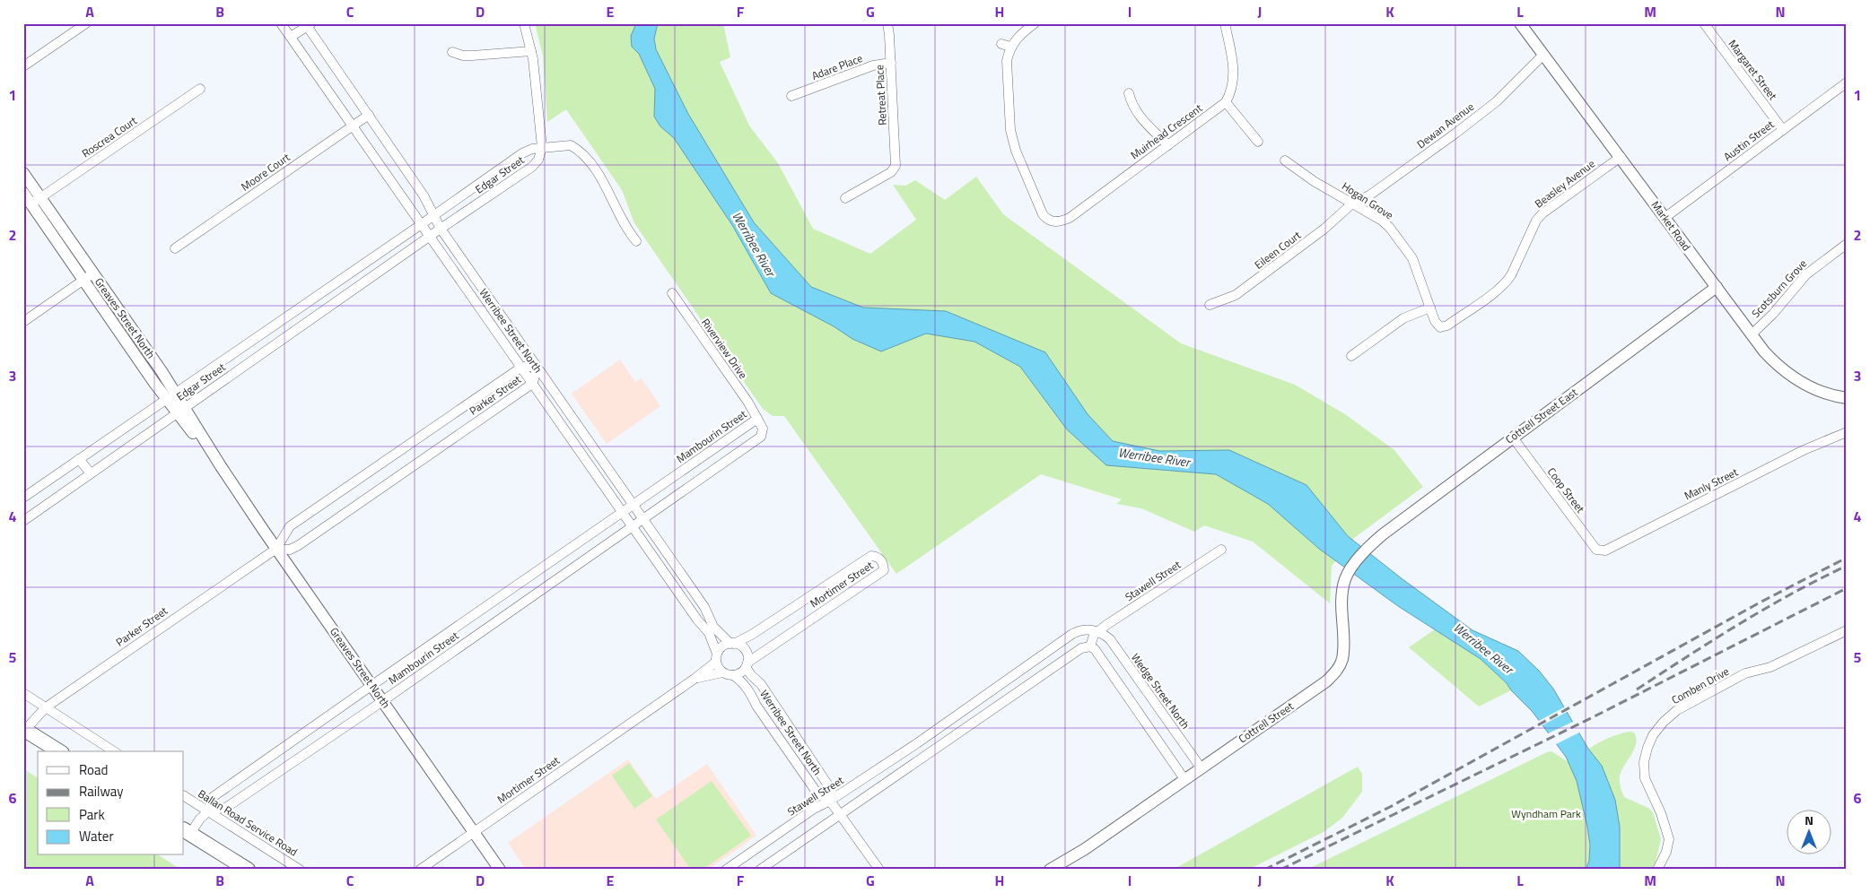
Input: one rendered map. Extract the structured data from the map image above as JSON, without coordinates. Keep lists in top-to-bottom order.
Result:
{
  "streets": {
    "street": [
      "Adare Place",
      "Margaret Street",
      "Retreat Place",
      "Dewan Avenue",
      "Muirhead Crescent",
      "Roscrea Court",
      "Austin Street",
      "Moore Court",
      "Edgar Street",
      "Beasley Avenue",
      "Hogan Grove",
      "Market Road",
      "Eileen Court",
      "Scotsburn Grove",
      "Greaves Street North",
      "Werribee Street North",
      "Riverview Drive",
      "Parker Street",
      "Cottrell Street East",
      "Mambourin Street",
      "Manly Street",
      "Coop Street",
      "Stawell Street",
      "Mortimer Street",
      "Comben Drive",
      "Wedge Street North",
      "Cottrell Street",
      "Ballan Road Service Road"
    ]
  },
  "crossings": [
    ["Adare Place", "Retreat Place"],
    ["Margaret Street", "Austin Street"],
    ["Dewan Avenue", "Hogan Grove"],
    ["Dewan Avenue", "Market Road"],
    ["Dewan Avenue", "Eileen Court"],
    ["Roscrea Court", "Greaves Street North"],
    ["Austin Street", "Market Road"],
    ["Moore Court", "Werribee Street North"],
    ["Edgar Street", "Greaves Street North"],
    ["Edgar Street", "Werribee Street North"],
    ["Beasley Avenue", "Hogan Grove"],
    ["Beasley Avenue", "Market Road"],
    ["Hogan Grove", "Eileen Court"],
    ["Market Road", "Scotsburn Grove"],
    ["Market Road", "Cottrell Street East"],
    ["Greaves Street North", "Parker Street"],
    ["Greaves Street North", "Mambourin Street"],
    ["Greaves Street North", "Mortimer Street"],
    ["Werribee Street North", "Parker Street"],
    ["Werribee Street North", "Mambourin Street"],
    ["Werribee Street North", "Stawell Street"],
    ["Werribee Street North", "Mortimer Street"],
    ["Riverview Drive", "Mambourin Street"],
    ["Cottrell Street East", "Coop Street"],
    ["Cottrell Street East", "Cottrell Street"],
    ["Mambourin Street", "Ballan Road Service Road"],
    ["Manly Street", "Coop Street"],
    ["Stawell Street", "Wedge Street North"],
    ["Wedge Street North", "Cottrell Street"]
  ],
  "water": ["Werribee River"],
  "parks": ["Wyndham Park"],
  "legend": [
    "Road",
    "Railway",
    "Park",
    "Water"
  ],
  "north": "top",
  "grid": {
    "columns": [
      "A",
      "B",
      "C",
      "D",
      "E",
      "F",
      "G",
      "H",
      "I",
      "J",
      "K",
      "L",
      "M",
      "N"
    ],
    "rows": [
      "1",
      "2",
      "3",
      "4",
      "5",
      "6"
    ]
  }
}
